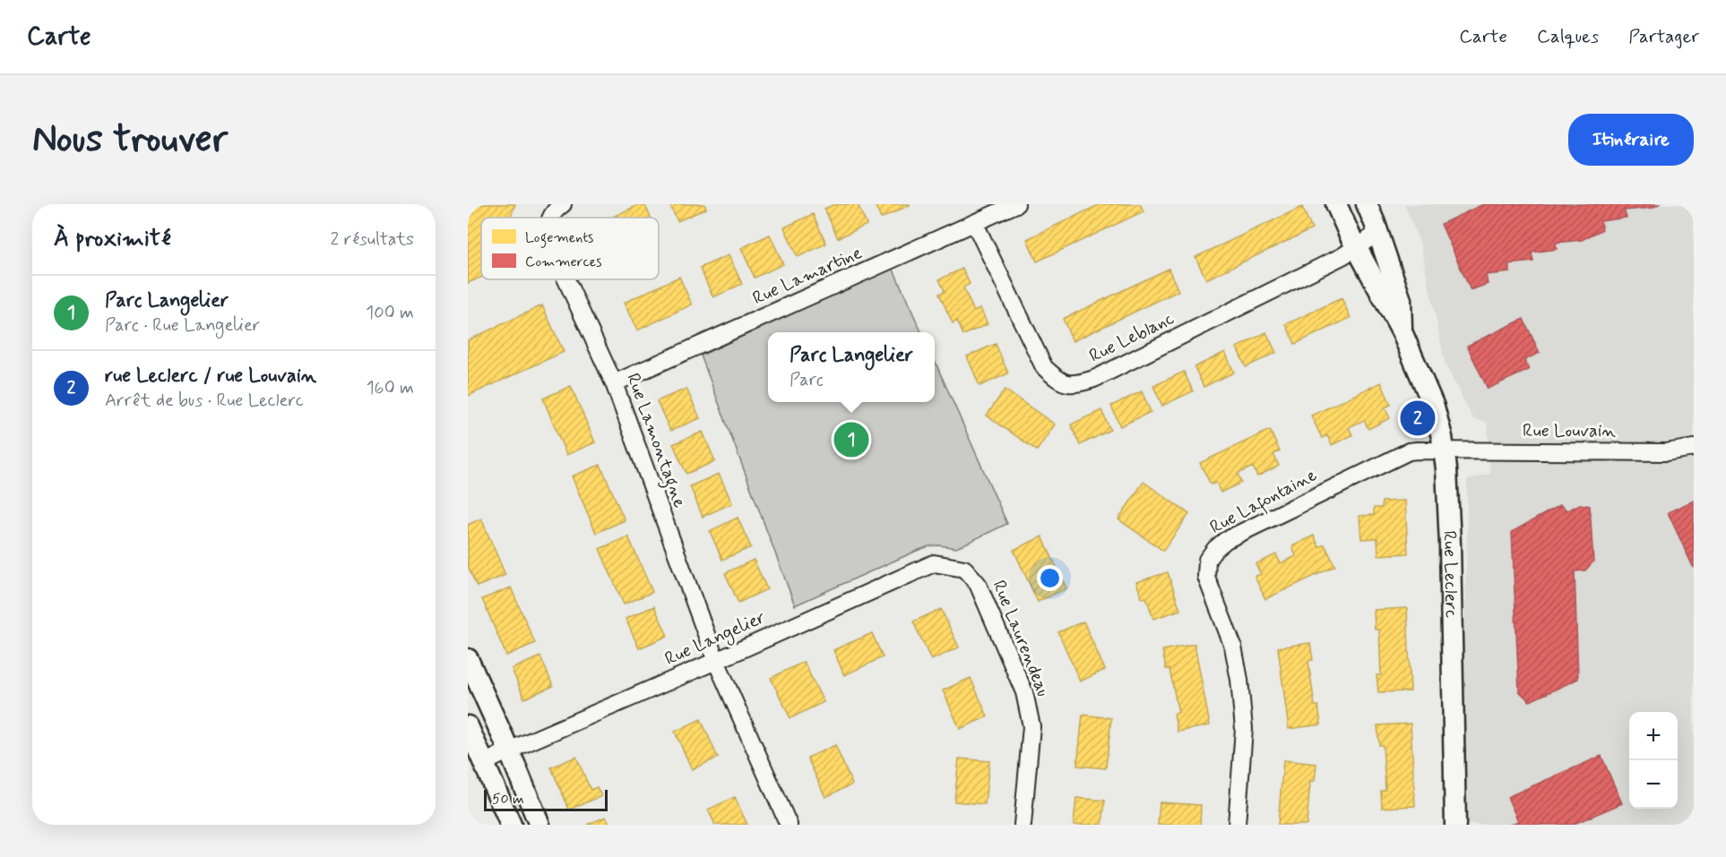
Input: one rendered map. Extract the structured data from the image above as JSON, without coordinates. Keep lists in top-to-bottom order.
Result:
{
  "streets": {
    "street": [
      "Rue Lamartine",
      "Rue Leblanc",
      "Rue Louvain",
      "Rue Lamontagne",
      "Rue Lafontaine",
      "Rue Leclerc",
      "Rue Langelier",
      "Rue Laurendeau"
    ]
  },
  "crossings": [
    ["Rue Lamartine", "Rue Leblanc"],
    ["Rue Lamartine", "Rue Lamontagne"],
    ["Rue Leblanc", "Rue Leclerc"],
    ["Rue Louvain", "Rue Lafontaine"],
    ["Rue Louvain", "Rue Leclerc"],
    ["Rue Lamontagne", "Rue Langelier"],
    ["Rue Lafontaine", "Rue Leclerc"],
    ["Rue Langelier", "Rue Laurendeau"]
  ],
  "legend": ["Logements", "Commerces"],
  "scale_bar": "50 m",
  "page": {
    "header": "Carte",
    "nav": ["Carte", "Calques", "Partager"],
    "buttons": "Itinéraire",
    "title": "Nous trouver",
    "heading": ["À proximité", "2 résultats"],
    "list": [
      {
        "mark": "1",
        "name": "Parc Langelier",
        "note": "Parc · Rue Langelier",
        "value": "100 m"
      },
      {
        "mark": "2",
        "name": "rue Leclerc / rue Louvain",
        "note": "Arrêt de bus · Rue Leclerc",
        "value": "160 m"
      }
    ],
    "popup": ["Parc Langelier", "Parc"],
    "pins": ["2", "1"],
    "map_buttons": ["+", "−"],
    "scale": "50 m"
  }
}
